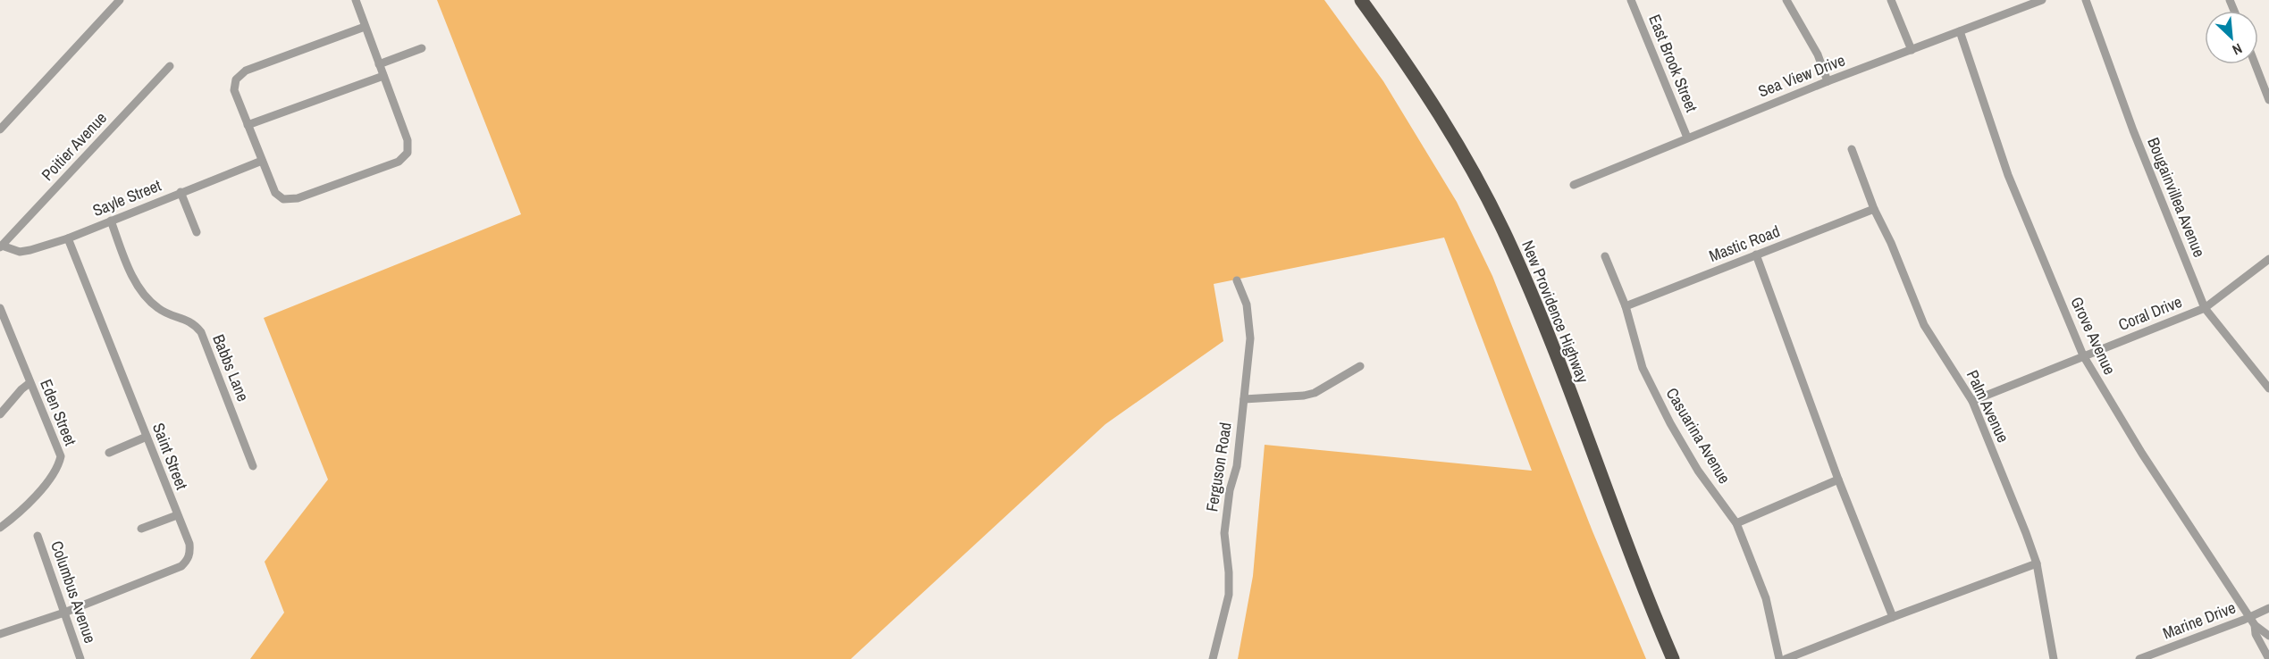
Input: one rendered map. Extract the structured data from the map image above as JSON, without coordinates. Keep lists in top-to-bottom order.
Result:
{
  "streets": {
    "highway": ["New Providence Highway"],
    "street": [
      "East Brook Street",
      "Sea View Drive",
      "Poitier Avenue",
      "Bougainvillea Avenue",
      "Sayle Street",
      "Mastic Road",
      "Coral Drive",
      "Grove Avenue",
      "Babbs Lane",
      "Palm Avenue",
      "Eden Street",
      "Casuarina Avenue",
      "Saint Street",
      "Ferguson Road",
      "Columbus Avenue",
      "Marine Drive"
    ]
  },
  "crossings": [
    ["East Brook Street", "Sea View Drive"],
    ["Sea View Drive", "Grove Avenue"],
    ["Poitier Avenue", "Sayle Street"],
    ["Bougainvillea Avenue", "Coral Drive"],
    ["Sayle Street", "Babbs Lane"],
    ["Sayle Street", "Saint Street"],
    ["Mastic Road", "Palm Avenue"],
    ["Mastic Road", "Casuarina Avenue"],
    ["Coral Drive", "Grove Avenue"],
    ["Coral Drive", "Palm Avenue"],
    ["Grove Avenue", "Marine Drive"],
    ["Saint Street", "Columbus Avenue"]
  ],
  "north": "bottom right"
}
